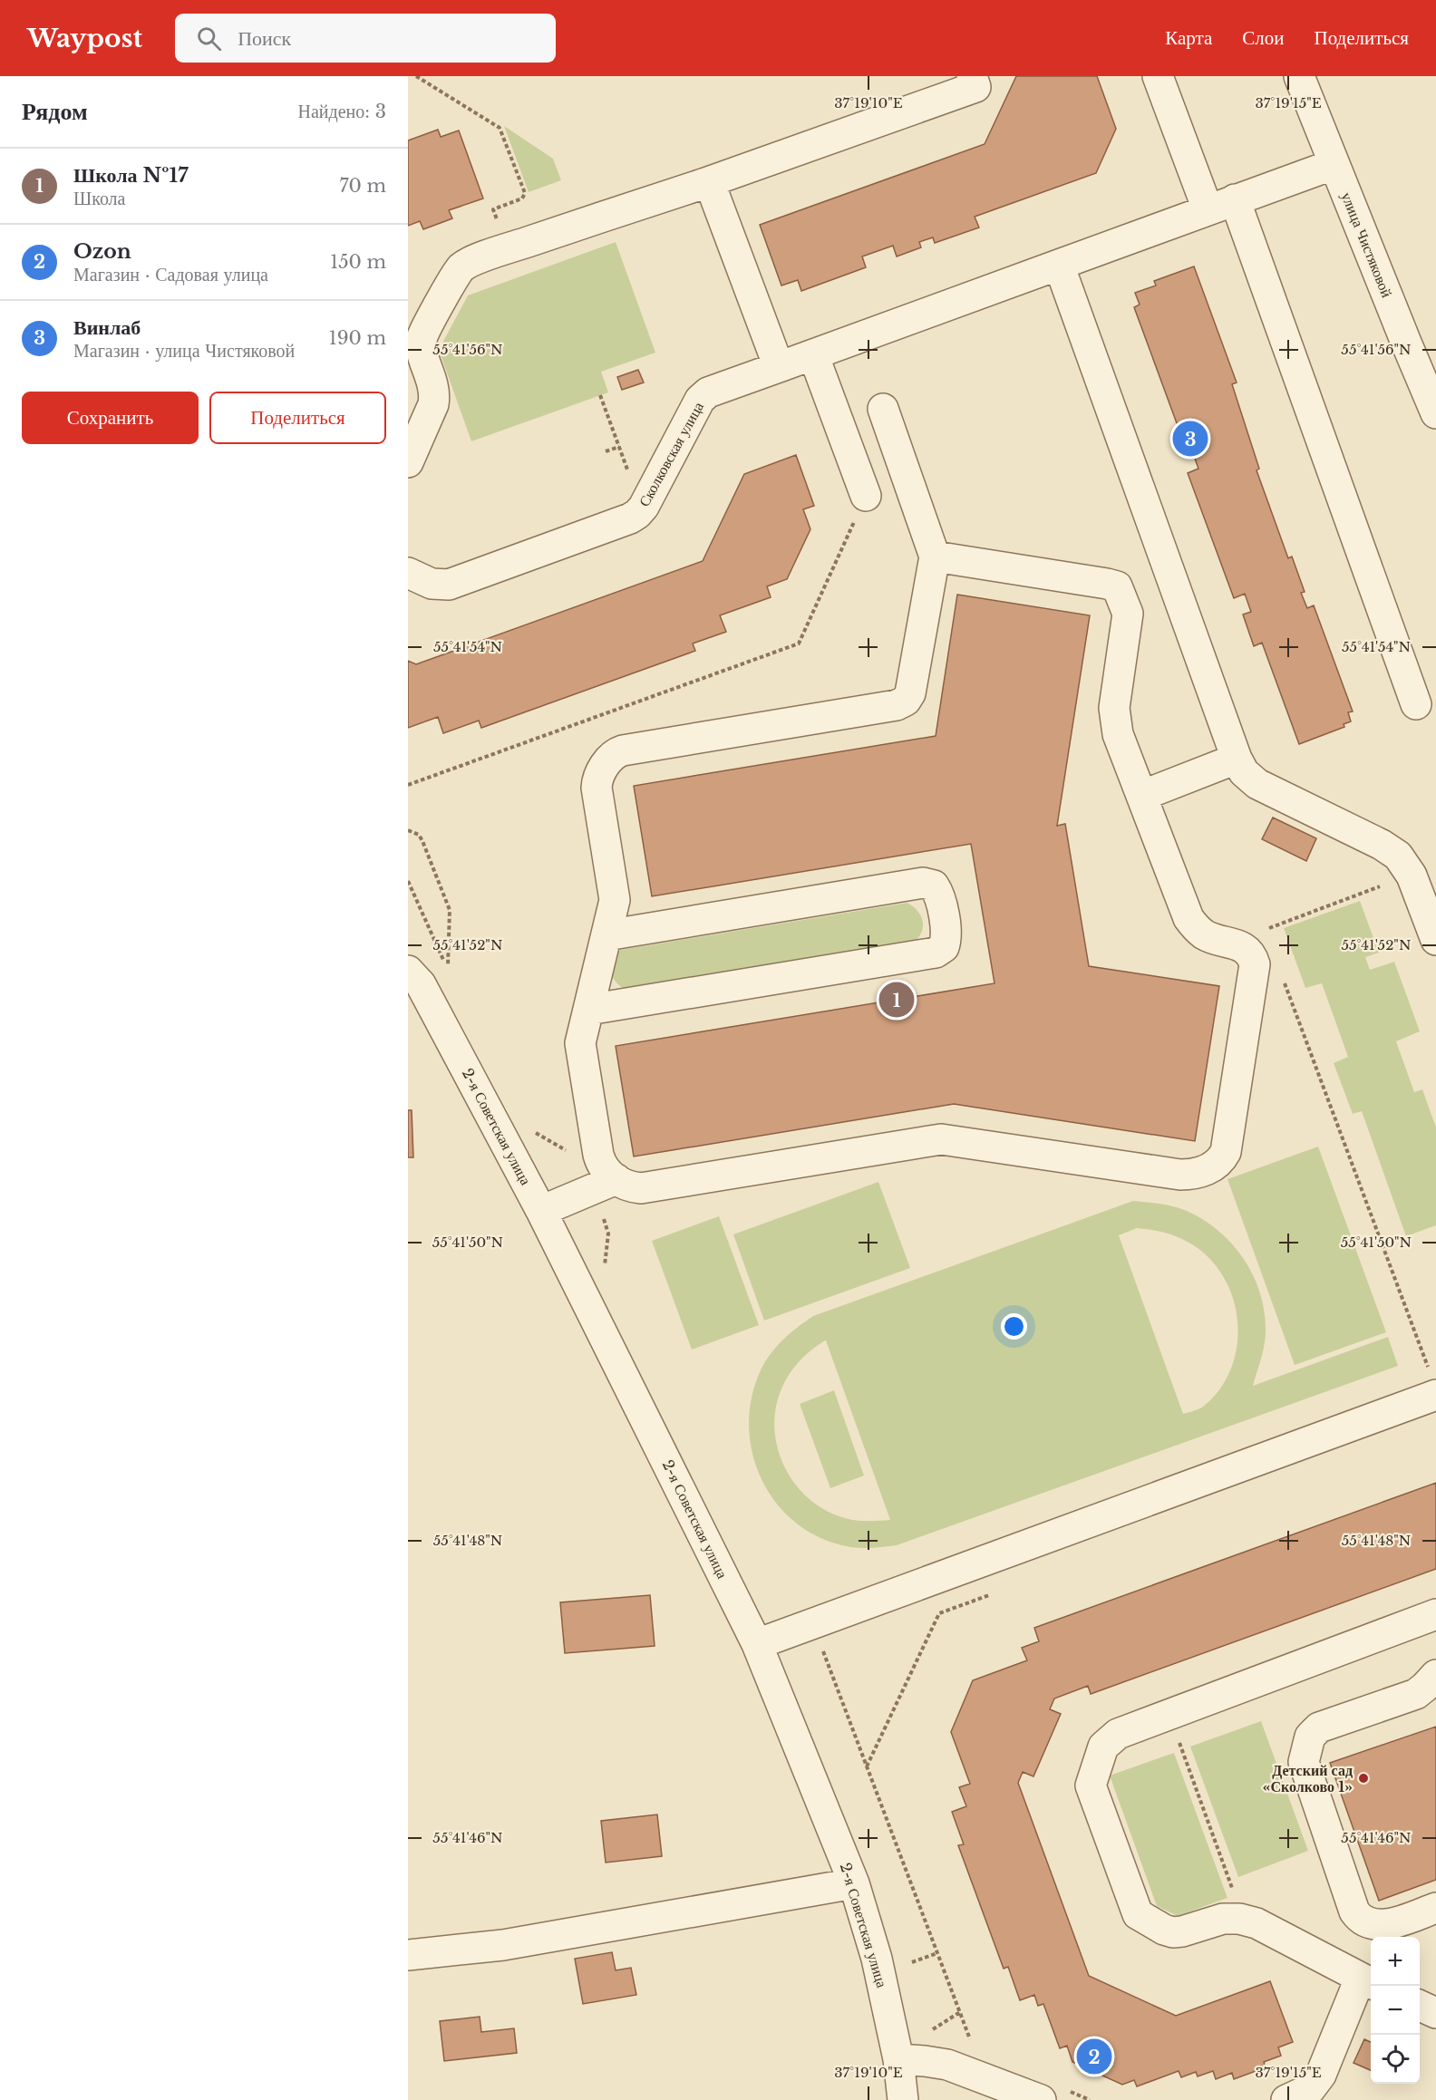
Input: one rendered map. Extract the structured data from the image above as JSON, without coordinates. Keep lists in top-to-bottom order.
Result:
{
  "streets": {
    "street": ["улица Чистяковой", "Сколковская улица", "2-я Советская улица"]
  },
  "crossings": [
    ["улица Чистяковой", "Сколковская улица"]
  ],
  "places": ["Детский сад «Сколково 1»"],
  "page": {
    "header": "Waypost",
    "search": "Поиск",
    "nav": ["Карта", "Слои", "Поделиться"],
    "heading": ["Рядом", "Найдено: 3"],
    "list": [
      {
        "mark": "1",
        "name": "Школа №17",
        "note": "Школа",
        "value": "70 m"
      },
      {
        "mark": "2",
        "name": "Ozon",
        "note": "Магазин · Садовая улица",
        "value": "150 m"
      },
      {
        "mark": "3",
        "name": "Винлаб",
        "note": "Магазин · улица Чистяковой",
        "value": "190 m"
      }
    ],
    "buttons": ["Сохранить", "Поделиться"],
    "pins": ["3", "1", "2"],
    "map_buttons": ["+", "−"]
  },
  "coordinates": [
    "37°19'10\"E",
    "37°19'15\"E",
    "55°41'56\"N",
    "55°41'54\"N",
    "55°41'52\"N",
    "55°41'50\"N",
    "55°41'48\"N",
    "55°41'46\"N"
  ]
}
